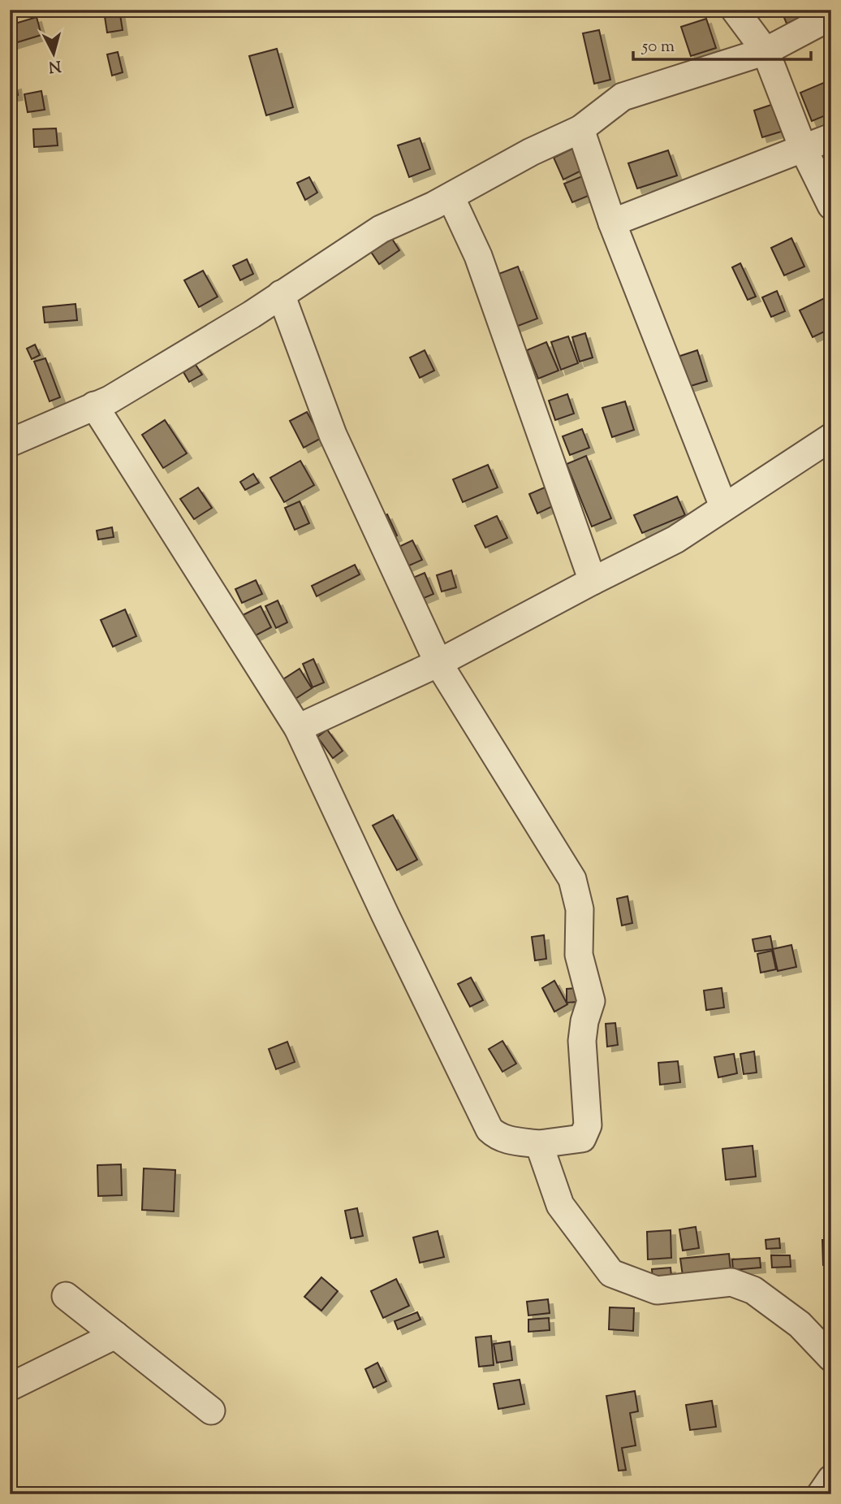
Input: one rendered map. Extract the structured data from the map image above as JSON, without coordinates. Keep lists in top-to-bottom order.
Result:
{
  "scale_bar": "50 m",
  "north": "bottom"
}
